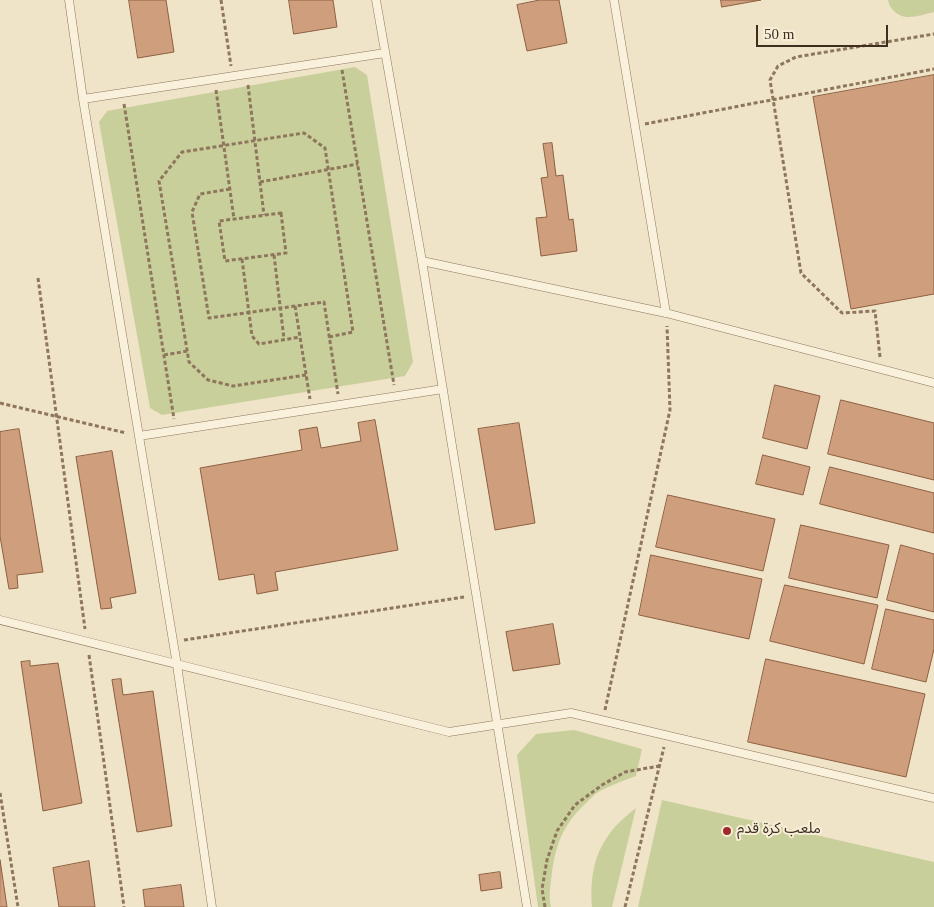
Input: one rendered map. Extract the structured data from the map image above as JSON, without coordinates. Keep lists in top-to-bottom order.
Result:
{
  "places": ["ملعب كرة قدم"],
  "scale_bar": "50 m"
}
